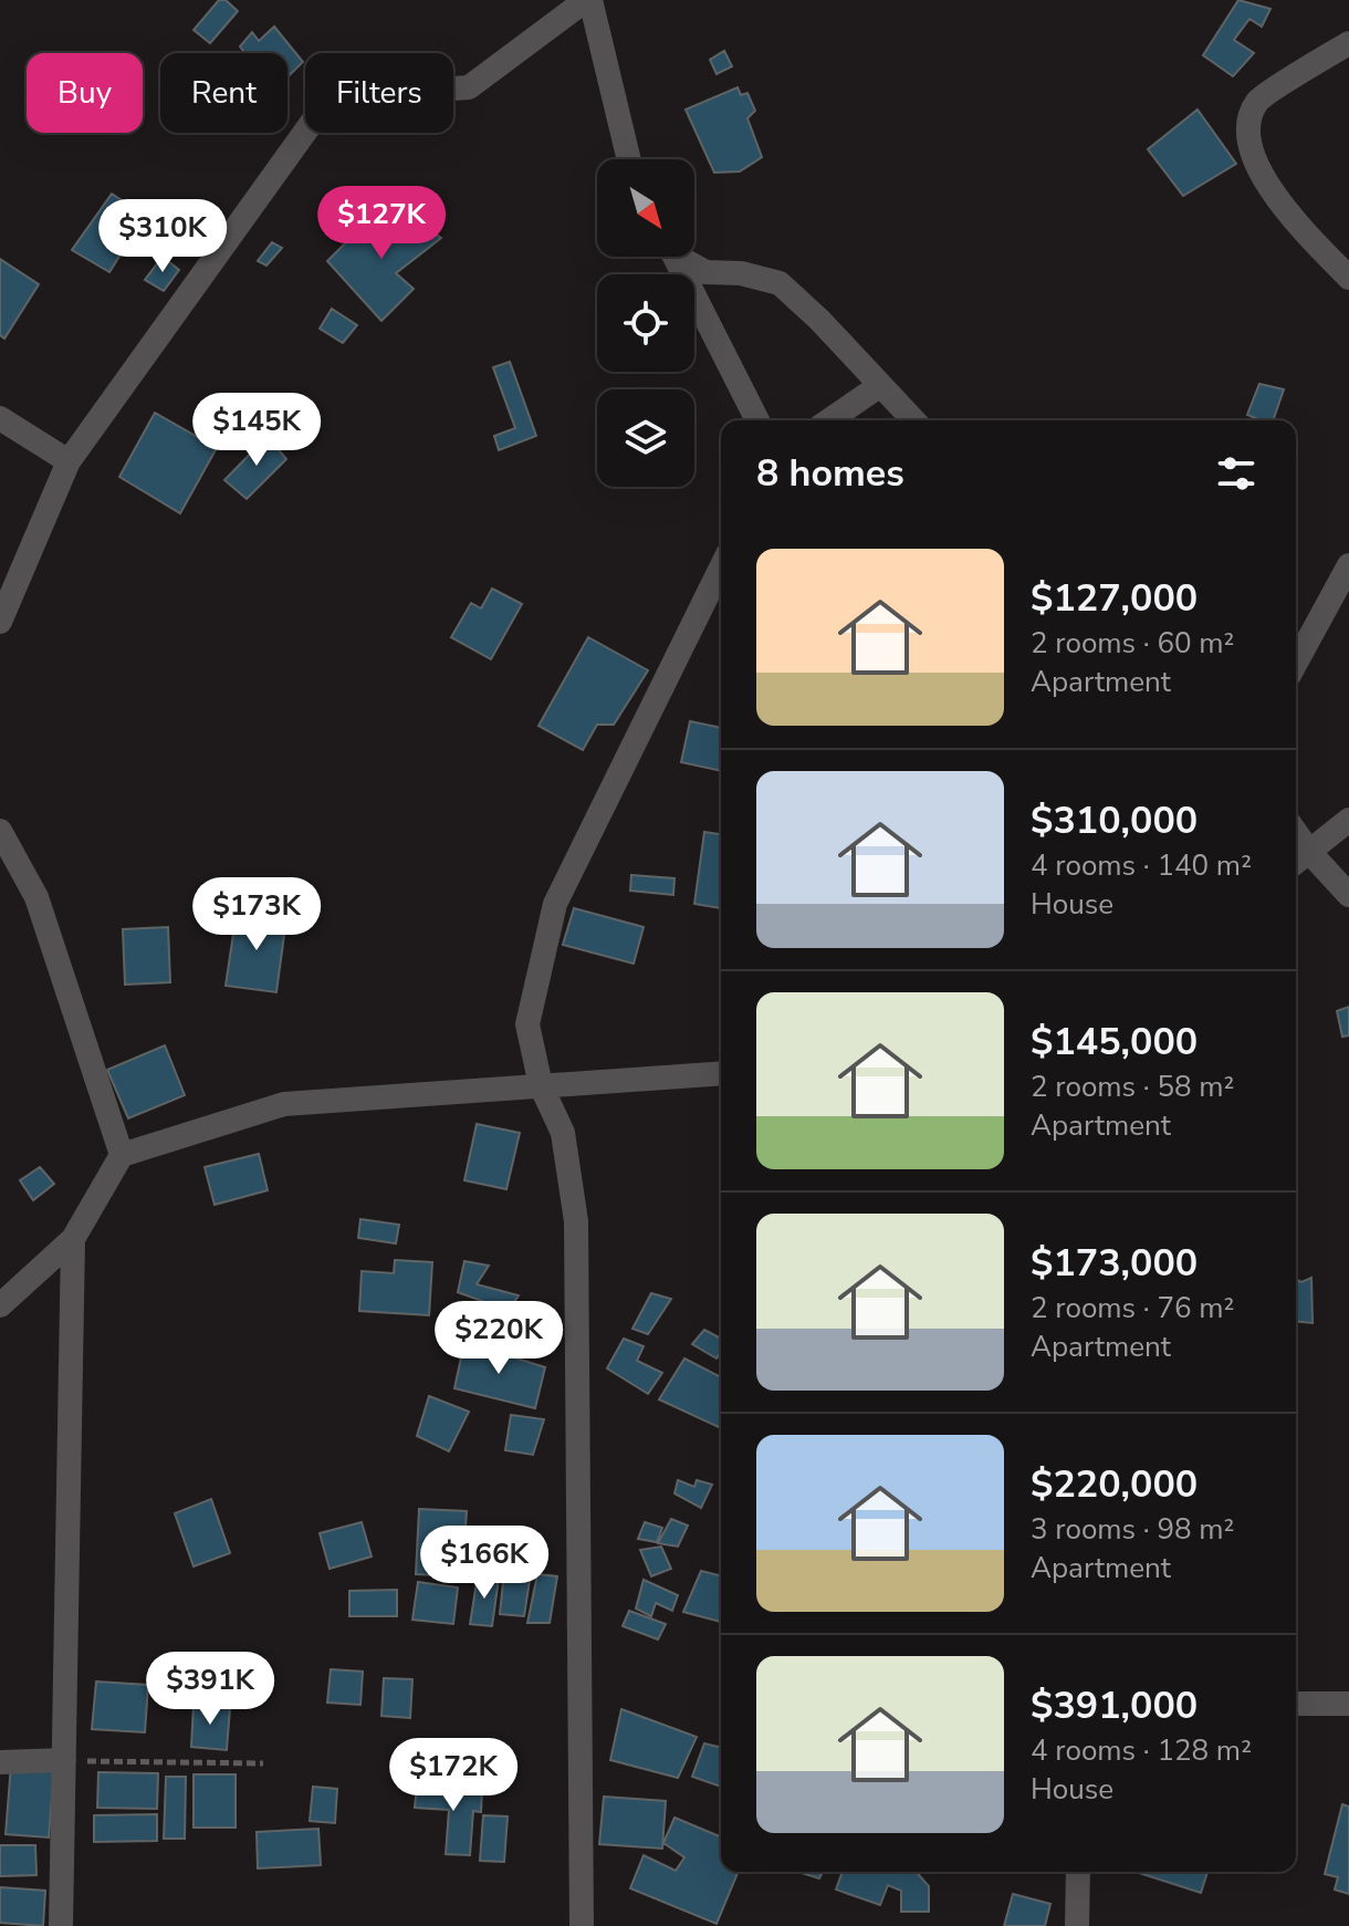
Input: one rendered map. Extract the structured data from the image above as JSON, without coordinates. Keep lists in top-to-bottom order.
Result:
{
  "north": "bottom right",
  "page": {
    "chip": ["Buy", "Rent", "Filters"],
    "price": [
      "$127K",
      "$310K",
      "$145K",
      "$173K",
      "$220K",
      "$166K",
      "$391K",
      "$172K"
    ],
    "heading": "8 homes",
    "list": [
      {
        "name": "$127,000",
        "note": "2 rooms · 60 m² · Apartment"
      },
      {
        "name": "$310,000",
        "note": "4 rooms · 140 m² · House"
      },
      {
        "name": "$145,000",
        "note": "2 rooms · 58 m² · Apartment"
      },
      {
        "name": "$173,000",
        "note": "2 rooms · 76 m² · Apartment"
      },
      {
        "name": "$220,000",
        "note": "3 rooms · 98 m² · Apartment"
      },
      {
        "name": "$391,000",
        "note": "4 rooms · 128 m² · House"
      }
    ]
  }
}
